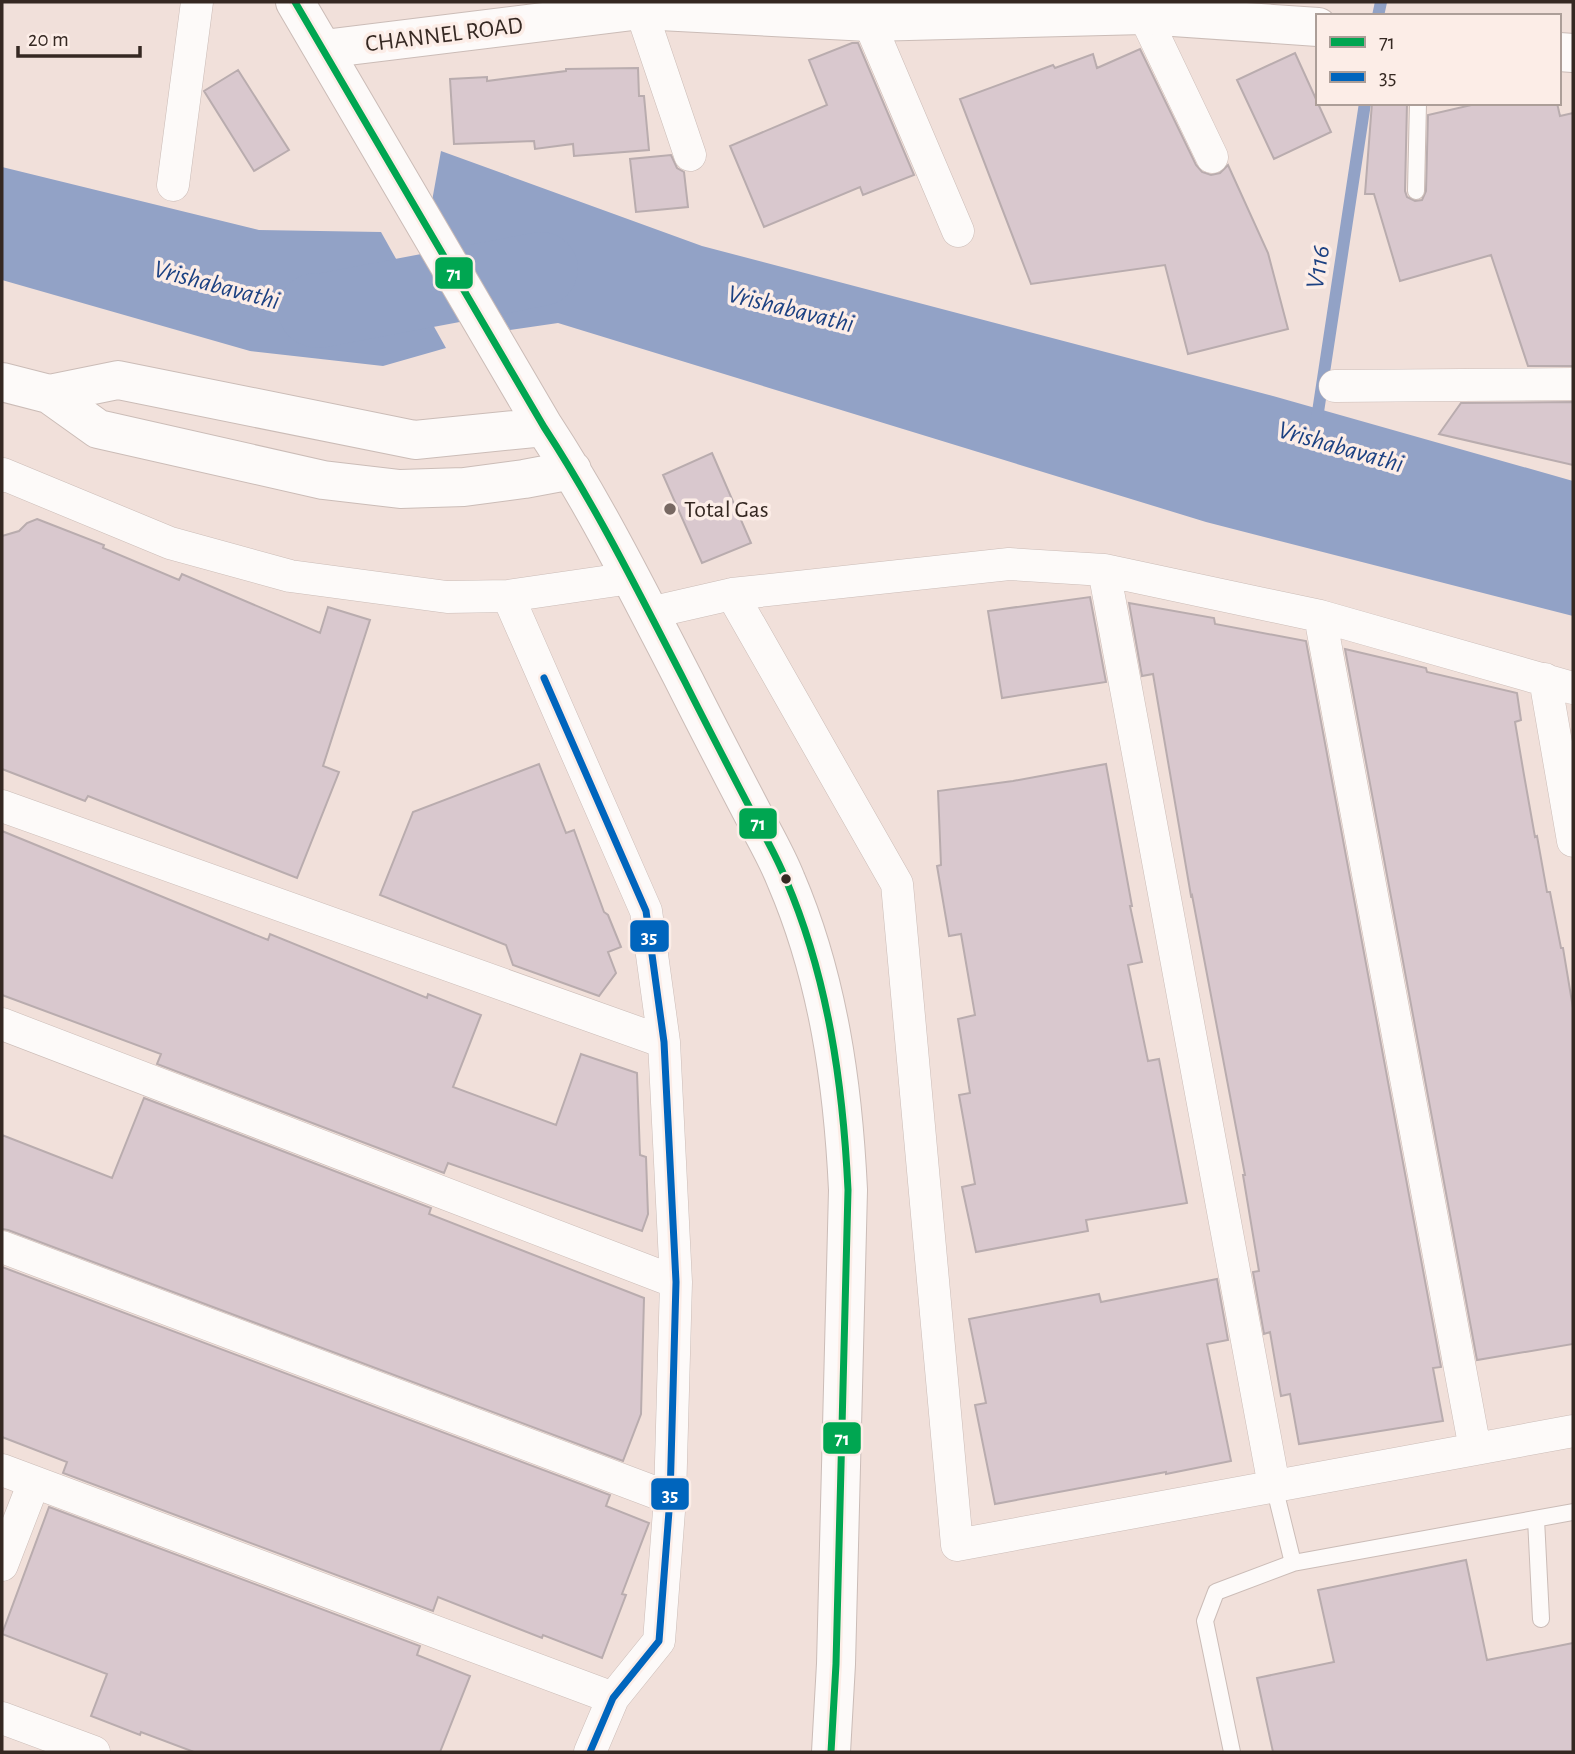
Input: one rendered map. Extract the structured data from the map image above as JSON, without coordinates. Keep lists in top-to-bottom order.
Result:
{
  "streets": {
    "street": ["CHANNEL ROAD"]
  },
  "water": ["V116", "Vrishabavathi"],
  "places": ["Total Gas"],
  "lines": ["transit line 71", "transit line 35"],
  "legend": ["71", "35"],
  "scale_bar": "20 m"
}
